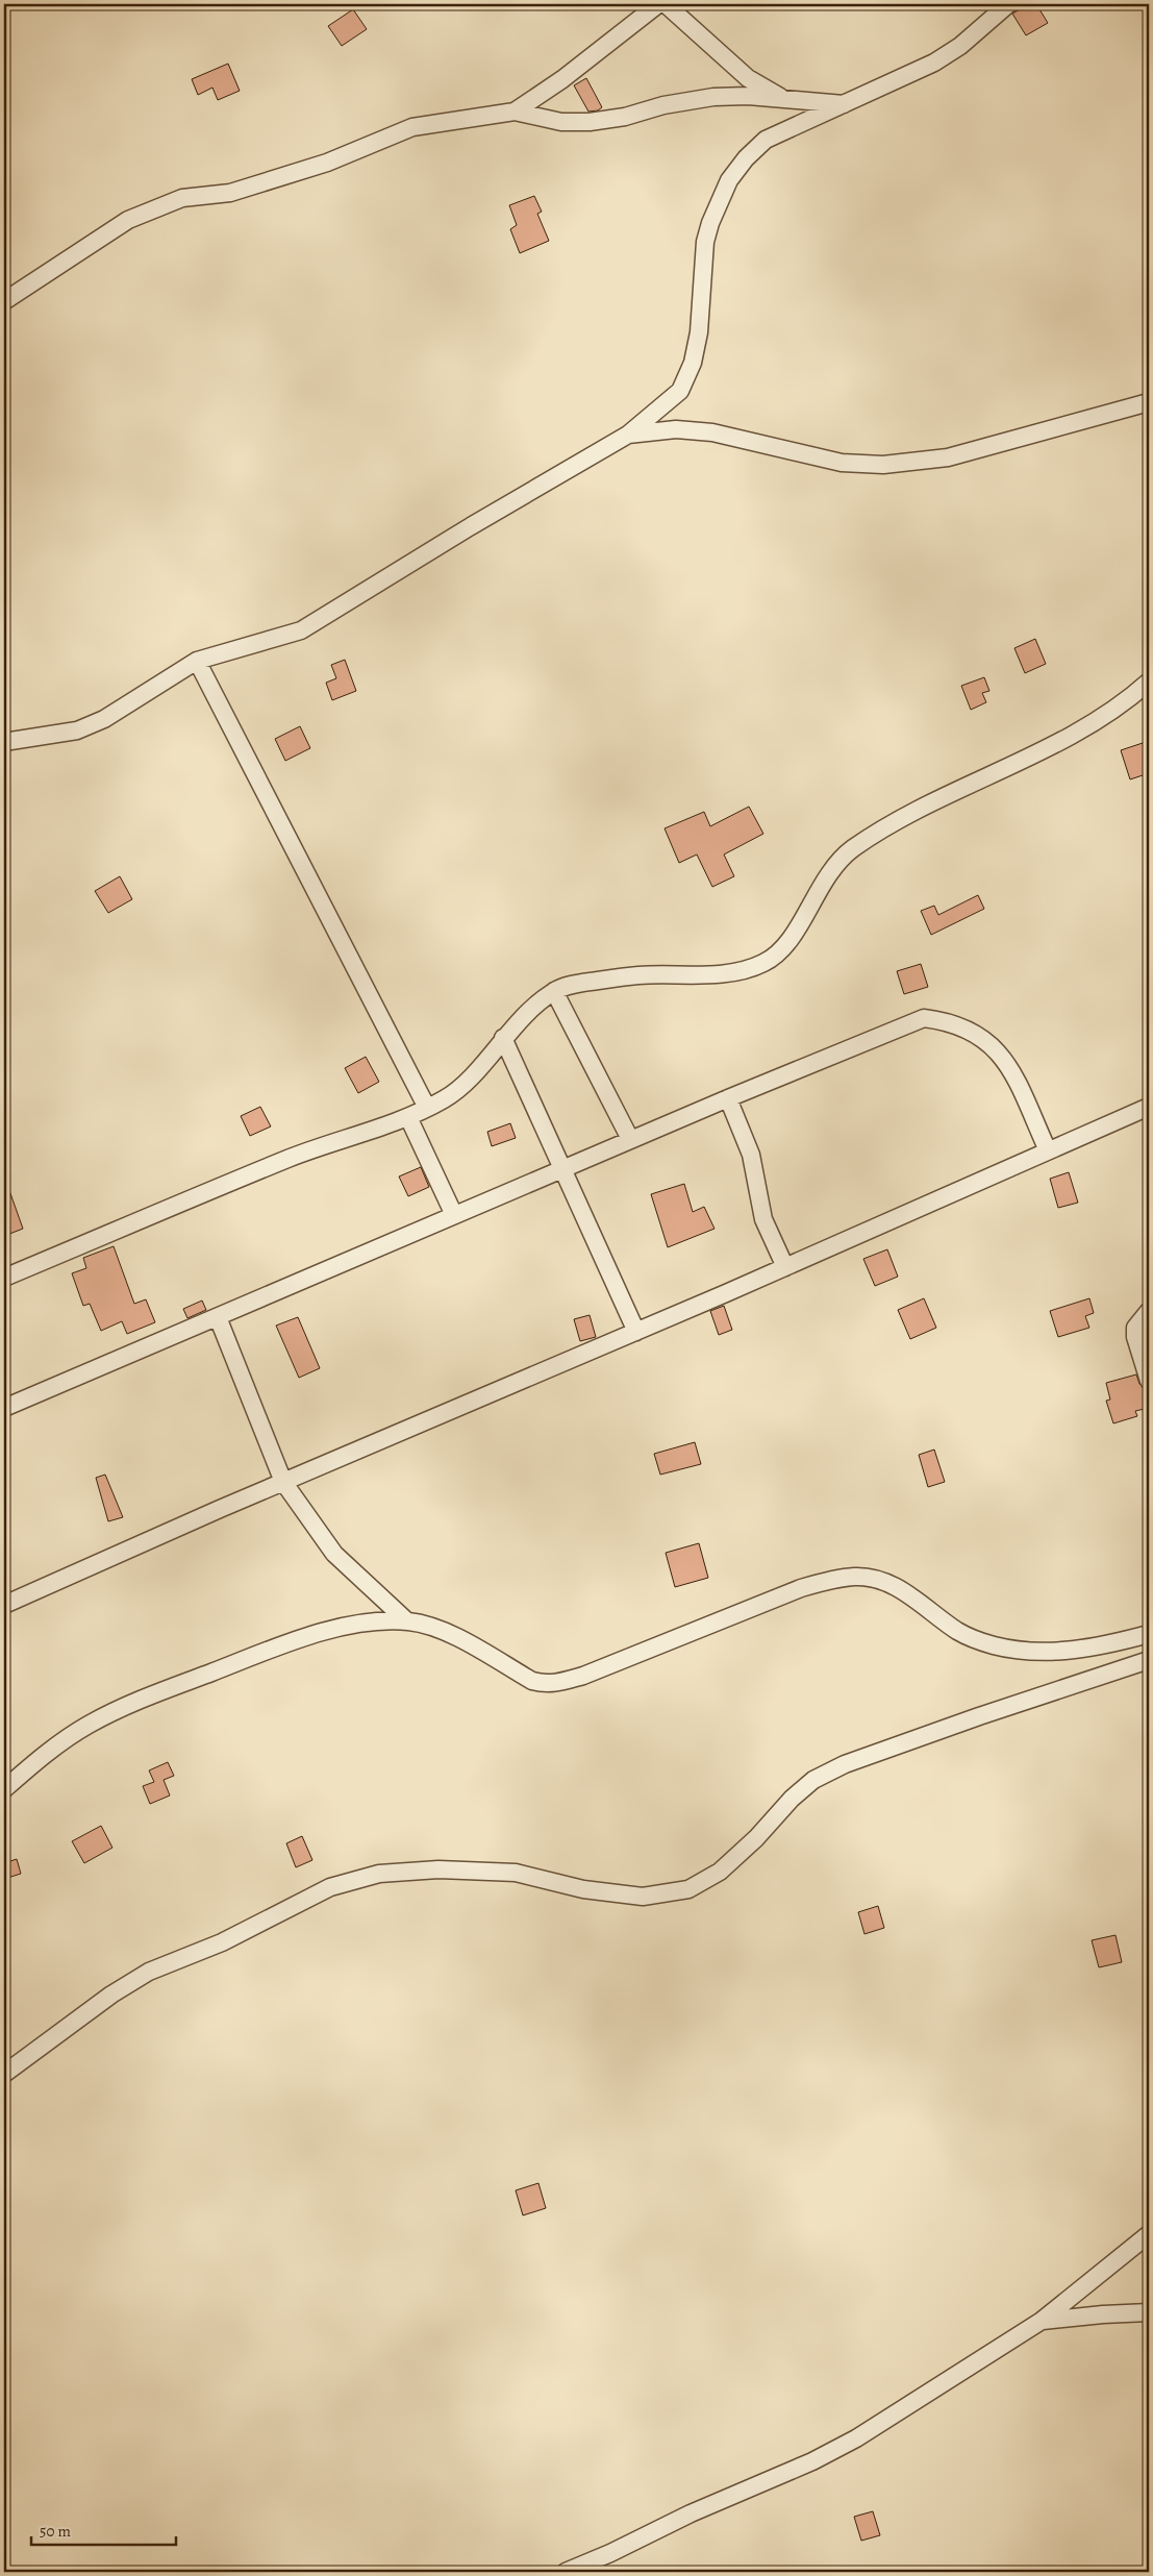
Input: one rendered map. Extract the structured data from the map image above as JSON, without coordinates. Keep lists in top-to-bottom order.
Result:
{
  "scale_bar": "50 m"
}
